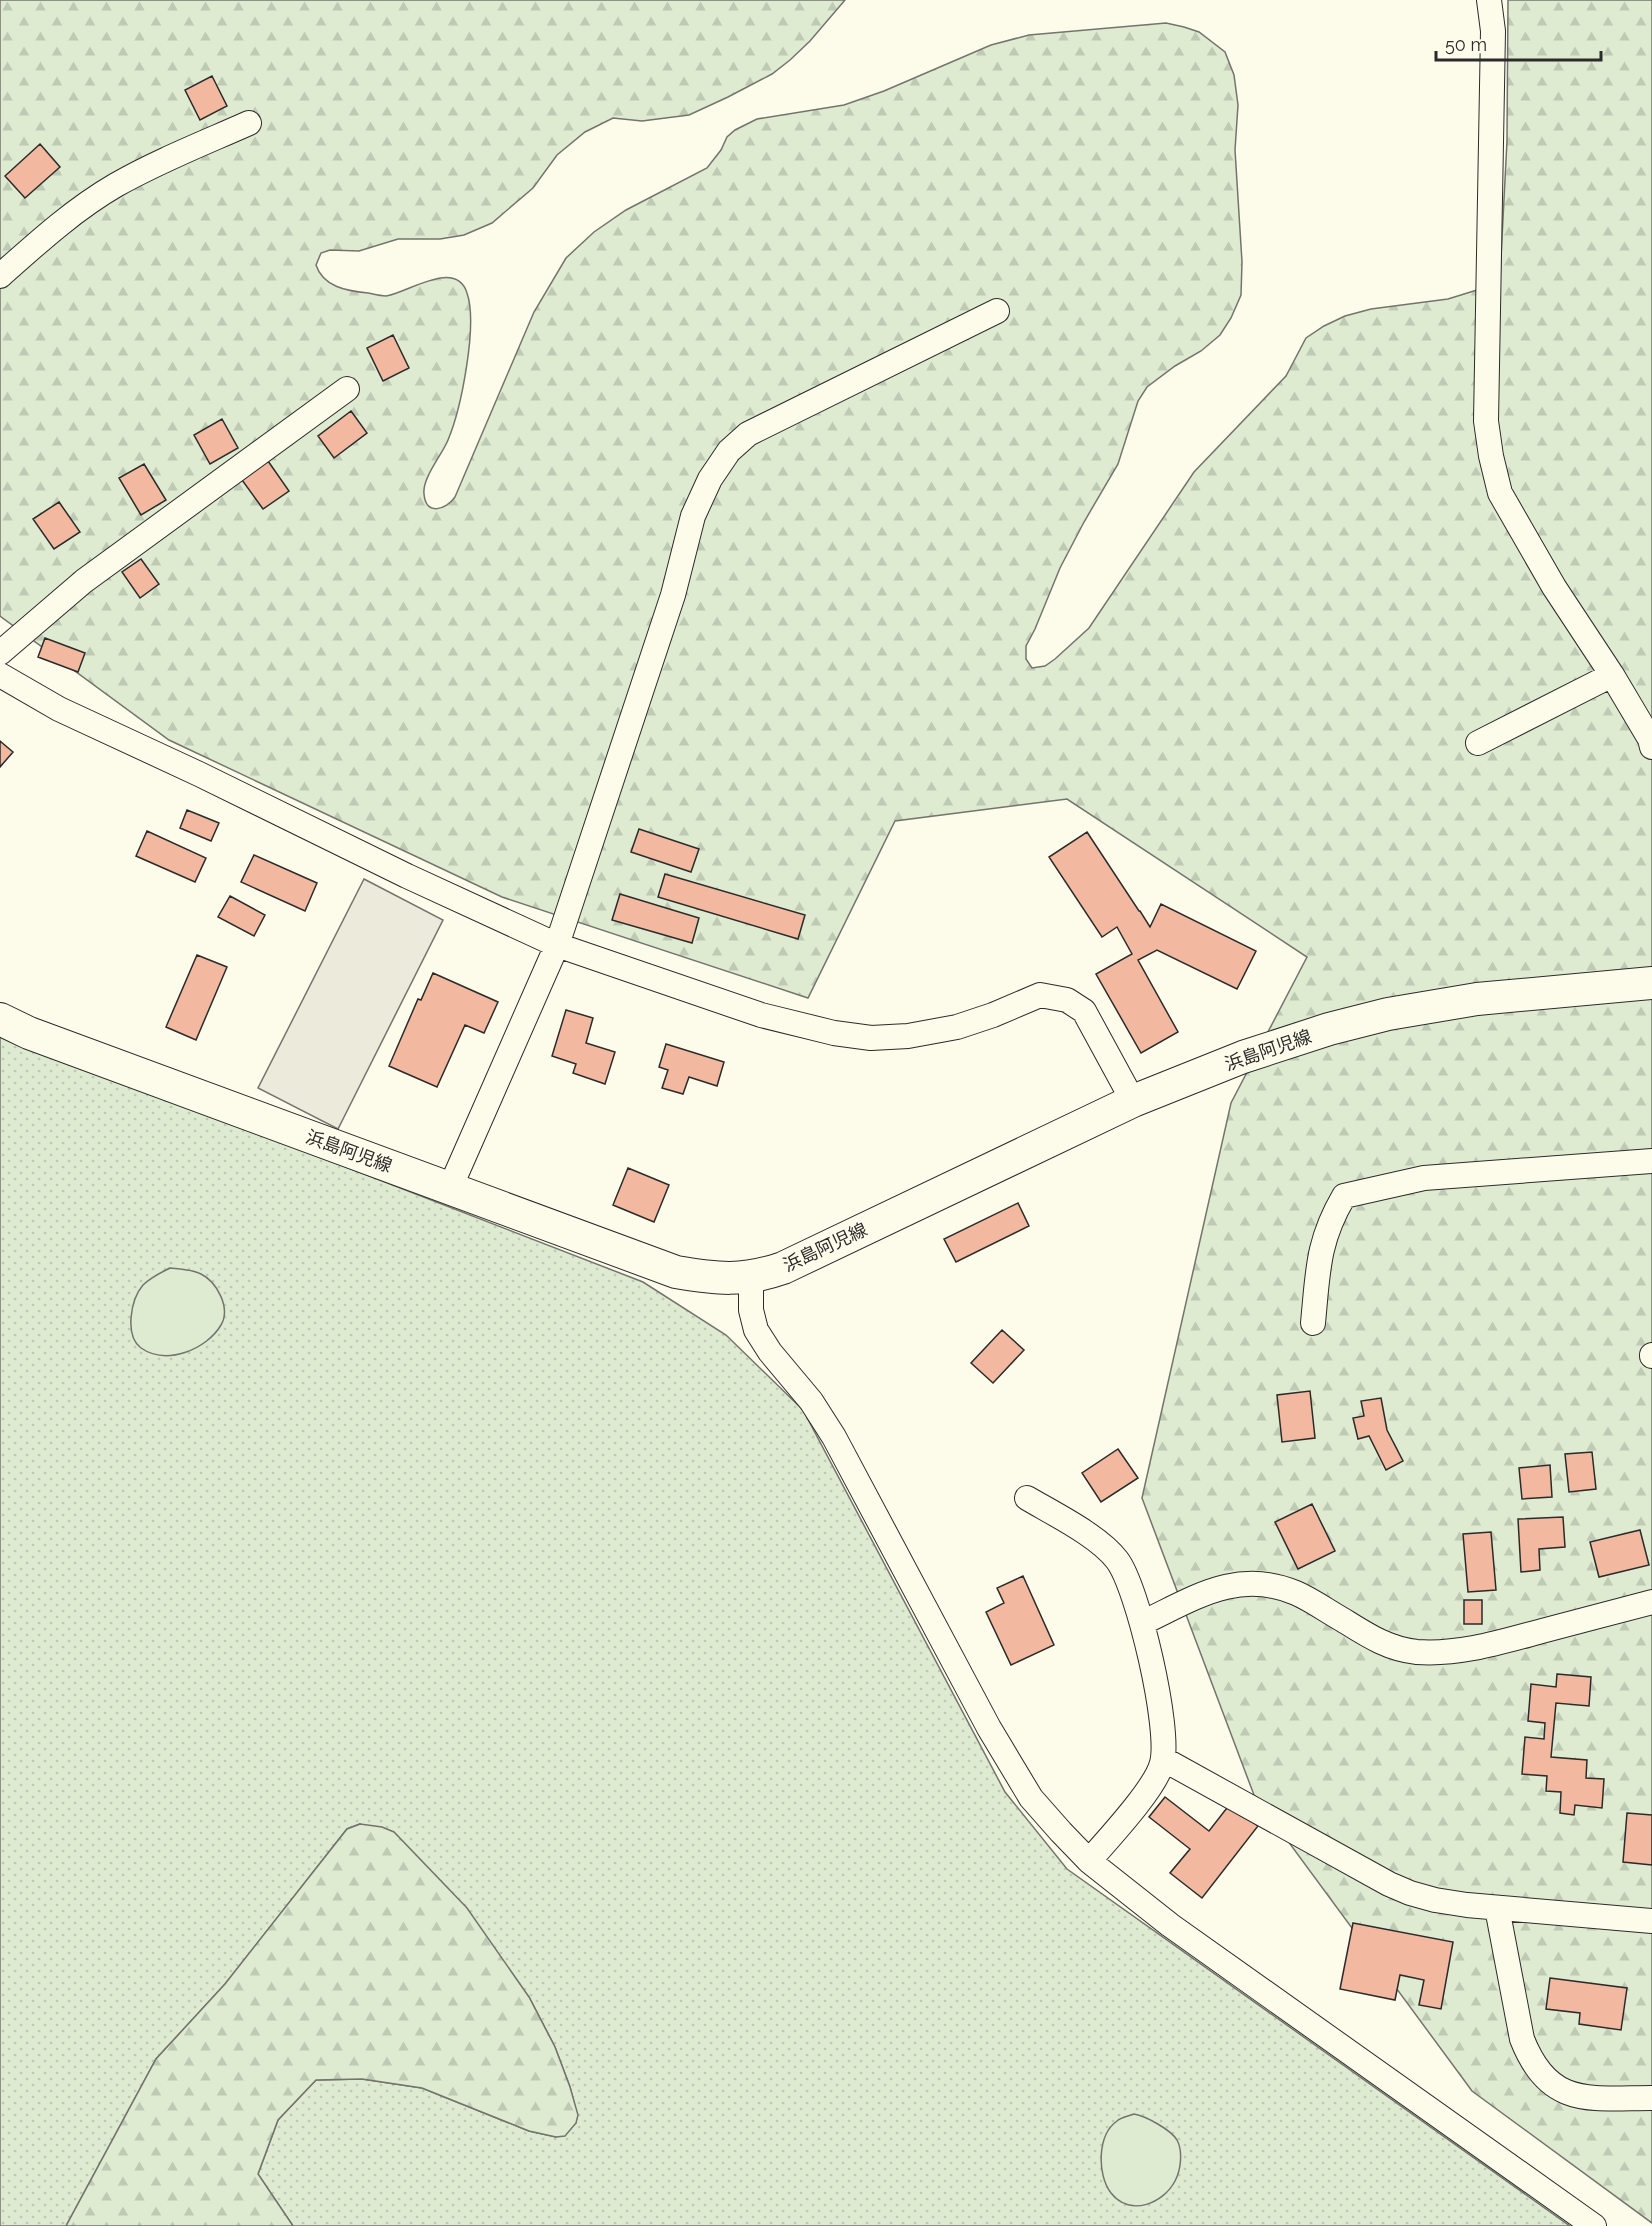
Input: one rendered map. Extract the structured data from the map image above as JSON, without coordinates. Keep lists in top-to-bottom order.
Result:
{
  "streets": {
    "main road": ["浜島阿児線"]
  },
  "scale_bar": "50 m"
}
